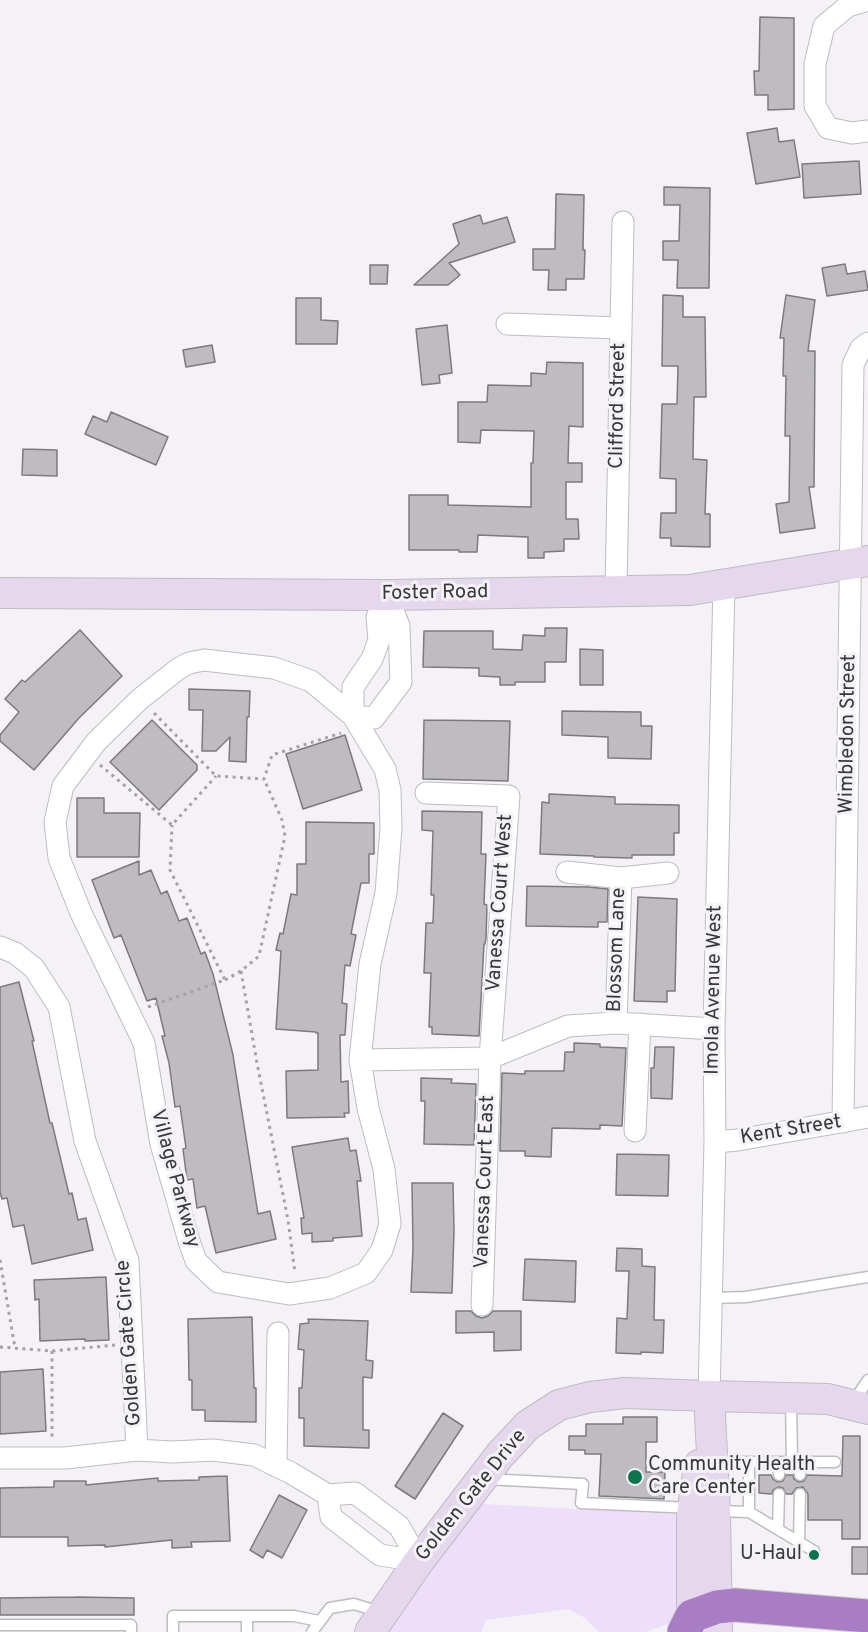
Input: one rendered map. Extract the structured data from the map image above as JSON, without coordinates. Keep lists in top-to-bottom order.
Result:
{
  "streets": {
    "street": [
      "Clifford Street",
      "Foster Road",
      "Wimbledon Street",
      "Vanessa Court West",
      "Blossom Lane",
      "Imola Avenue West",
      "Kent Street",
      "Village Parkway",
      "Vanessa Court East",
      "Golden Gate Circle",
      "Golden Gate Drive"
    ]
  },
  "crossings": [
    ["Clifford Street", "Foster Road"],
    ["Foster Road", "Wimbledon Street"],
    ["Foster Road", "Imola Avenue West"],
    ["Wimbledon Street", "Kent Street"],
    ["Vanessa Court West", "Vanessa Court East"],
    ["Imola Avenue West", "Kent Street"],
    ["Imola Avenue West", "Golden Gate Drive"]
  ],
  "places": ["Community Health Care Center", "U-Haul"]
}
